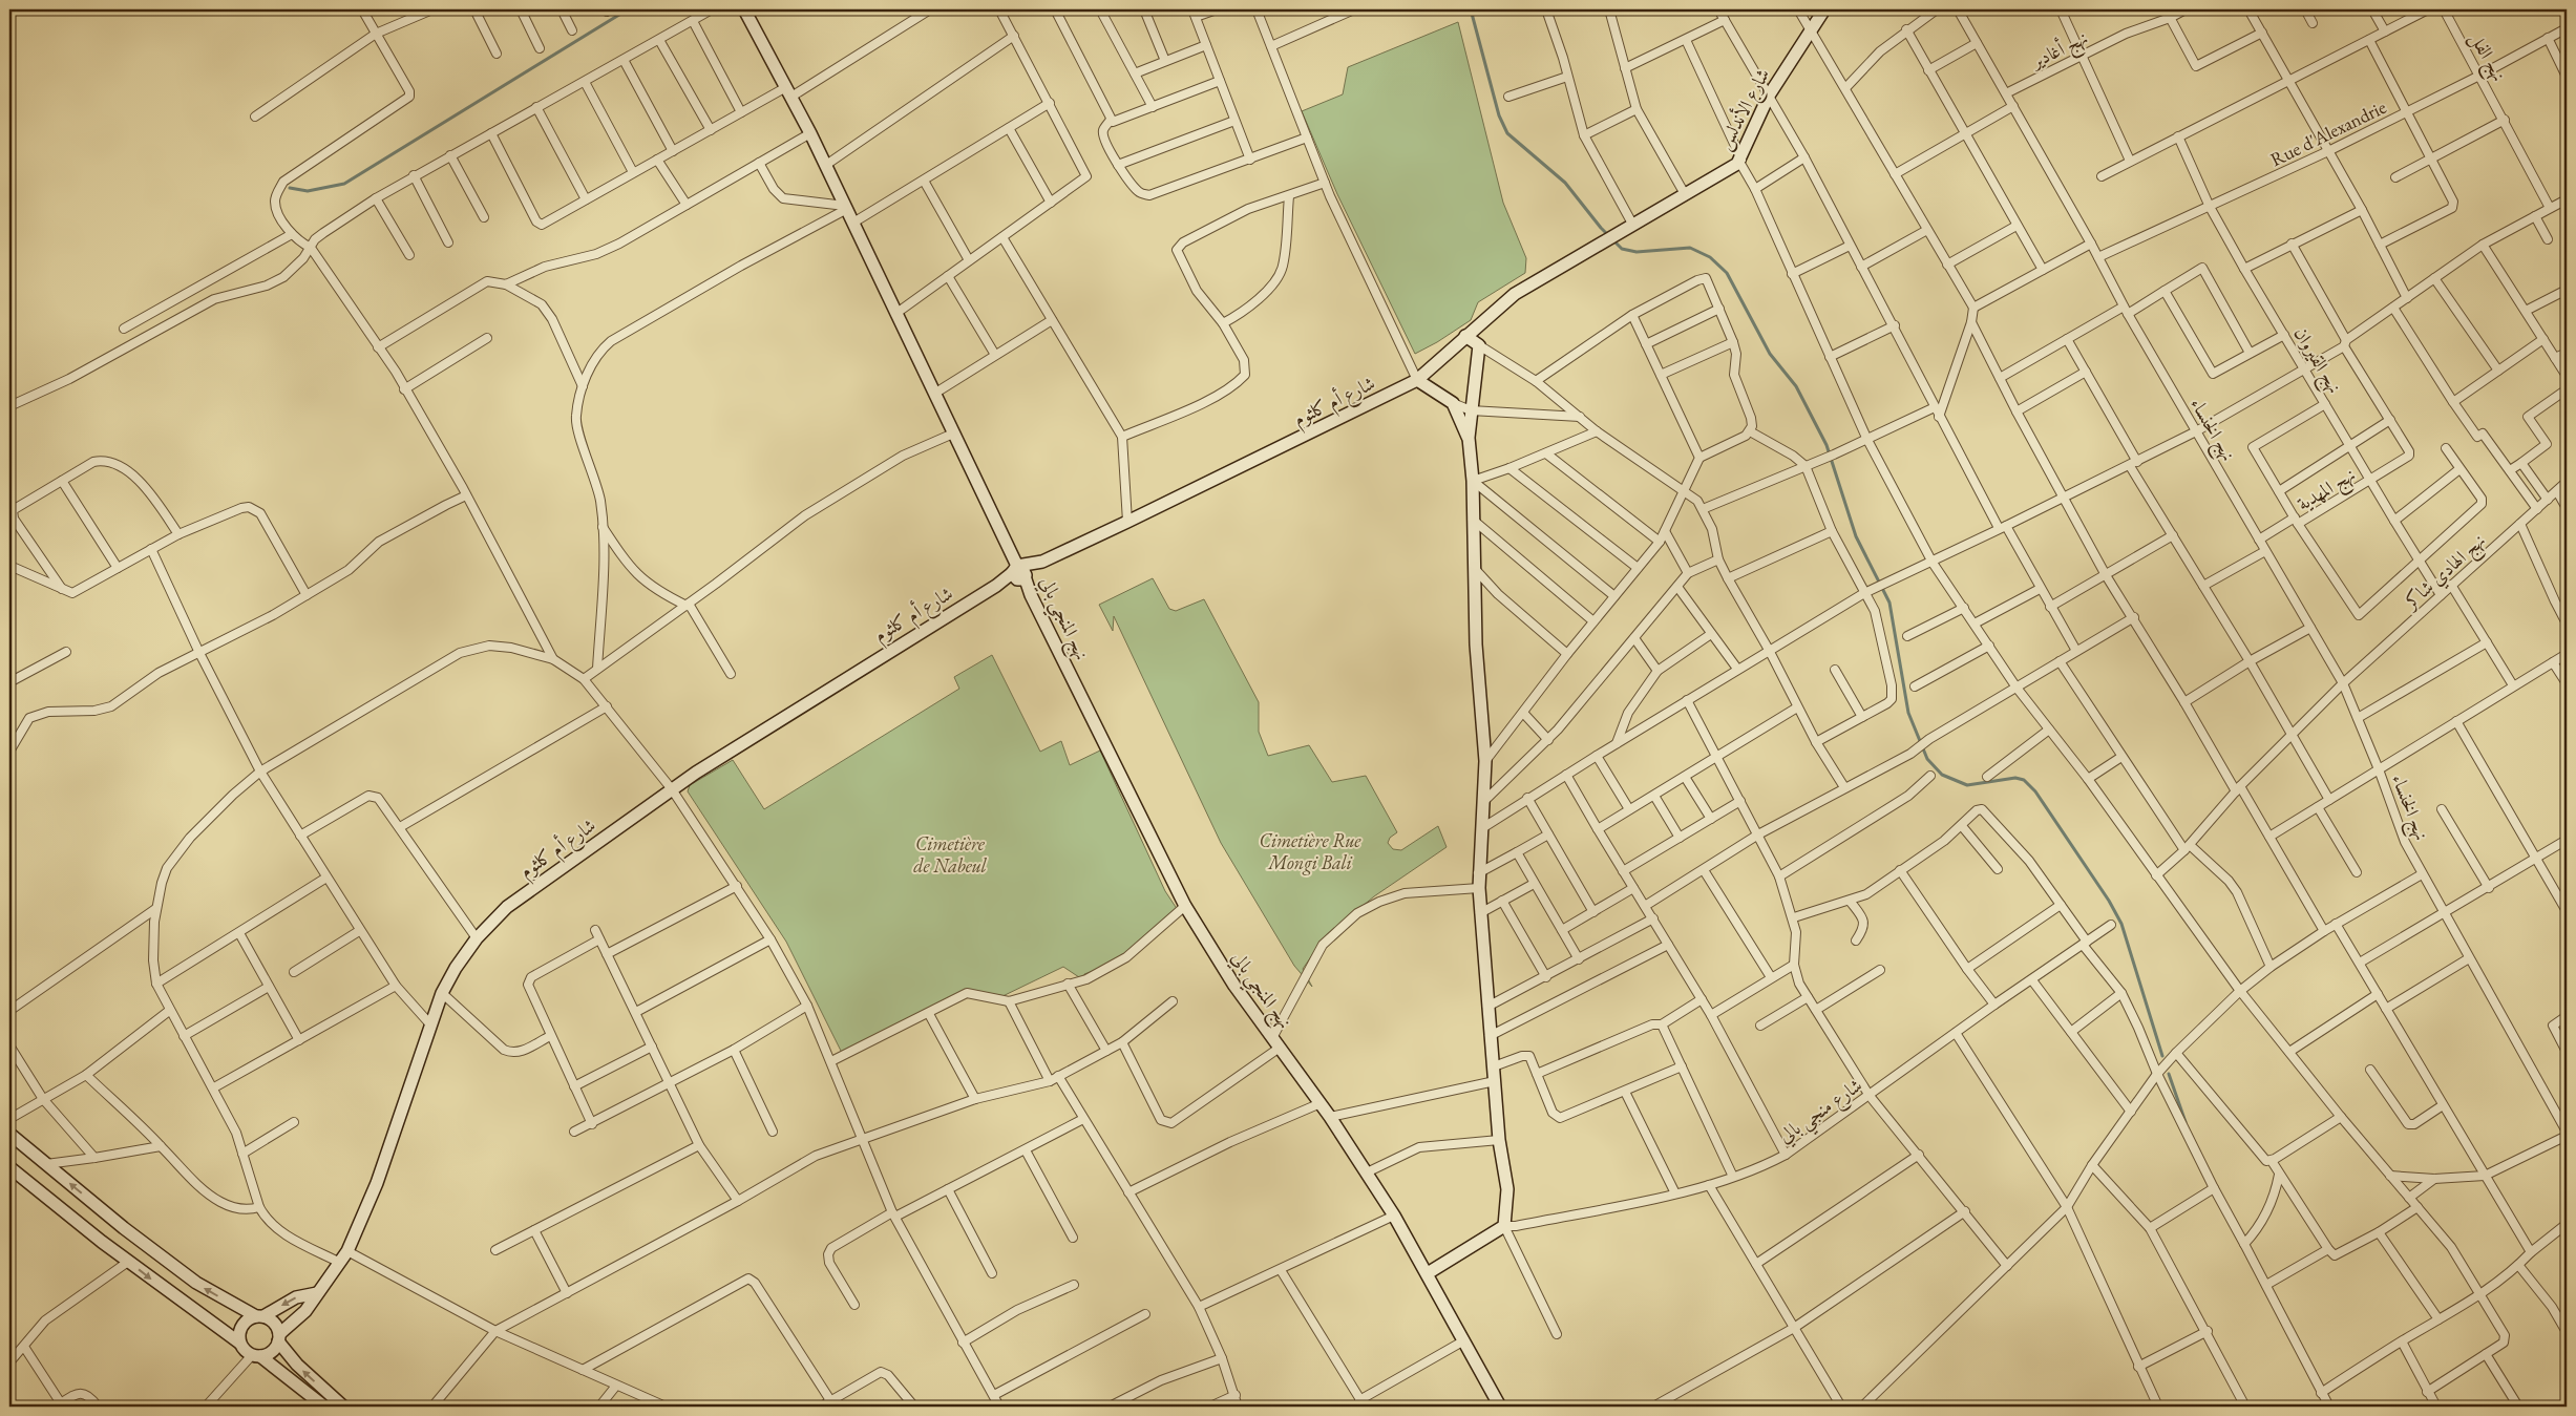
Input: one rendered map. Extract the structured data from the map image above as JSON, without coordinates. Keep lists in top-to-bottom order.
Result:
{
  "streets": {
    "street": [
      "نهج أغادير",
      "نهج الفل",
      "شارع الأندلس",
      "Rue d'Alexandrie",
      "نهج القيروان",
      "شارع أم كلثوم",
      "نهج الخنساء",
      "نهج المهدية",
      "نهج الهادي شاكر",
      "نهج المنجي بالي",
      "شارع منجي بالي"
    ]
  },
  "crossings": [
    ["نهج أغادير", "نهج الخنساء"],
    ["نهج الفل", "Rue d'Alexandrie"],
    ["شارع الأندلس", "شارع أم كلثوم"],
    ["Rue d'Alexandrie", "نهج القيروان"],
    ["Rue d'Alexandrie", "نهج الخنساء"],
    ["نهج القيروان", "نهج المهدية"],
    ["نهج القيروان", "نهج الهادي شاكر"],
    ["شارع أم كلثوم", "نهج المنجي بالي"],
    ["نهج الخنساء", "نهج المهدية"],
    ["نهج الخنساء", "نهج الهادي شاكر"]
  ],
  "parks": ["Cimetière Rue Mongi Bali", "Cimetière de Nabeul"]
}
